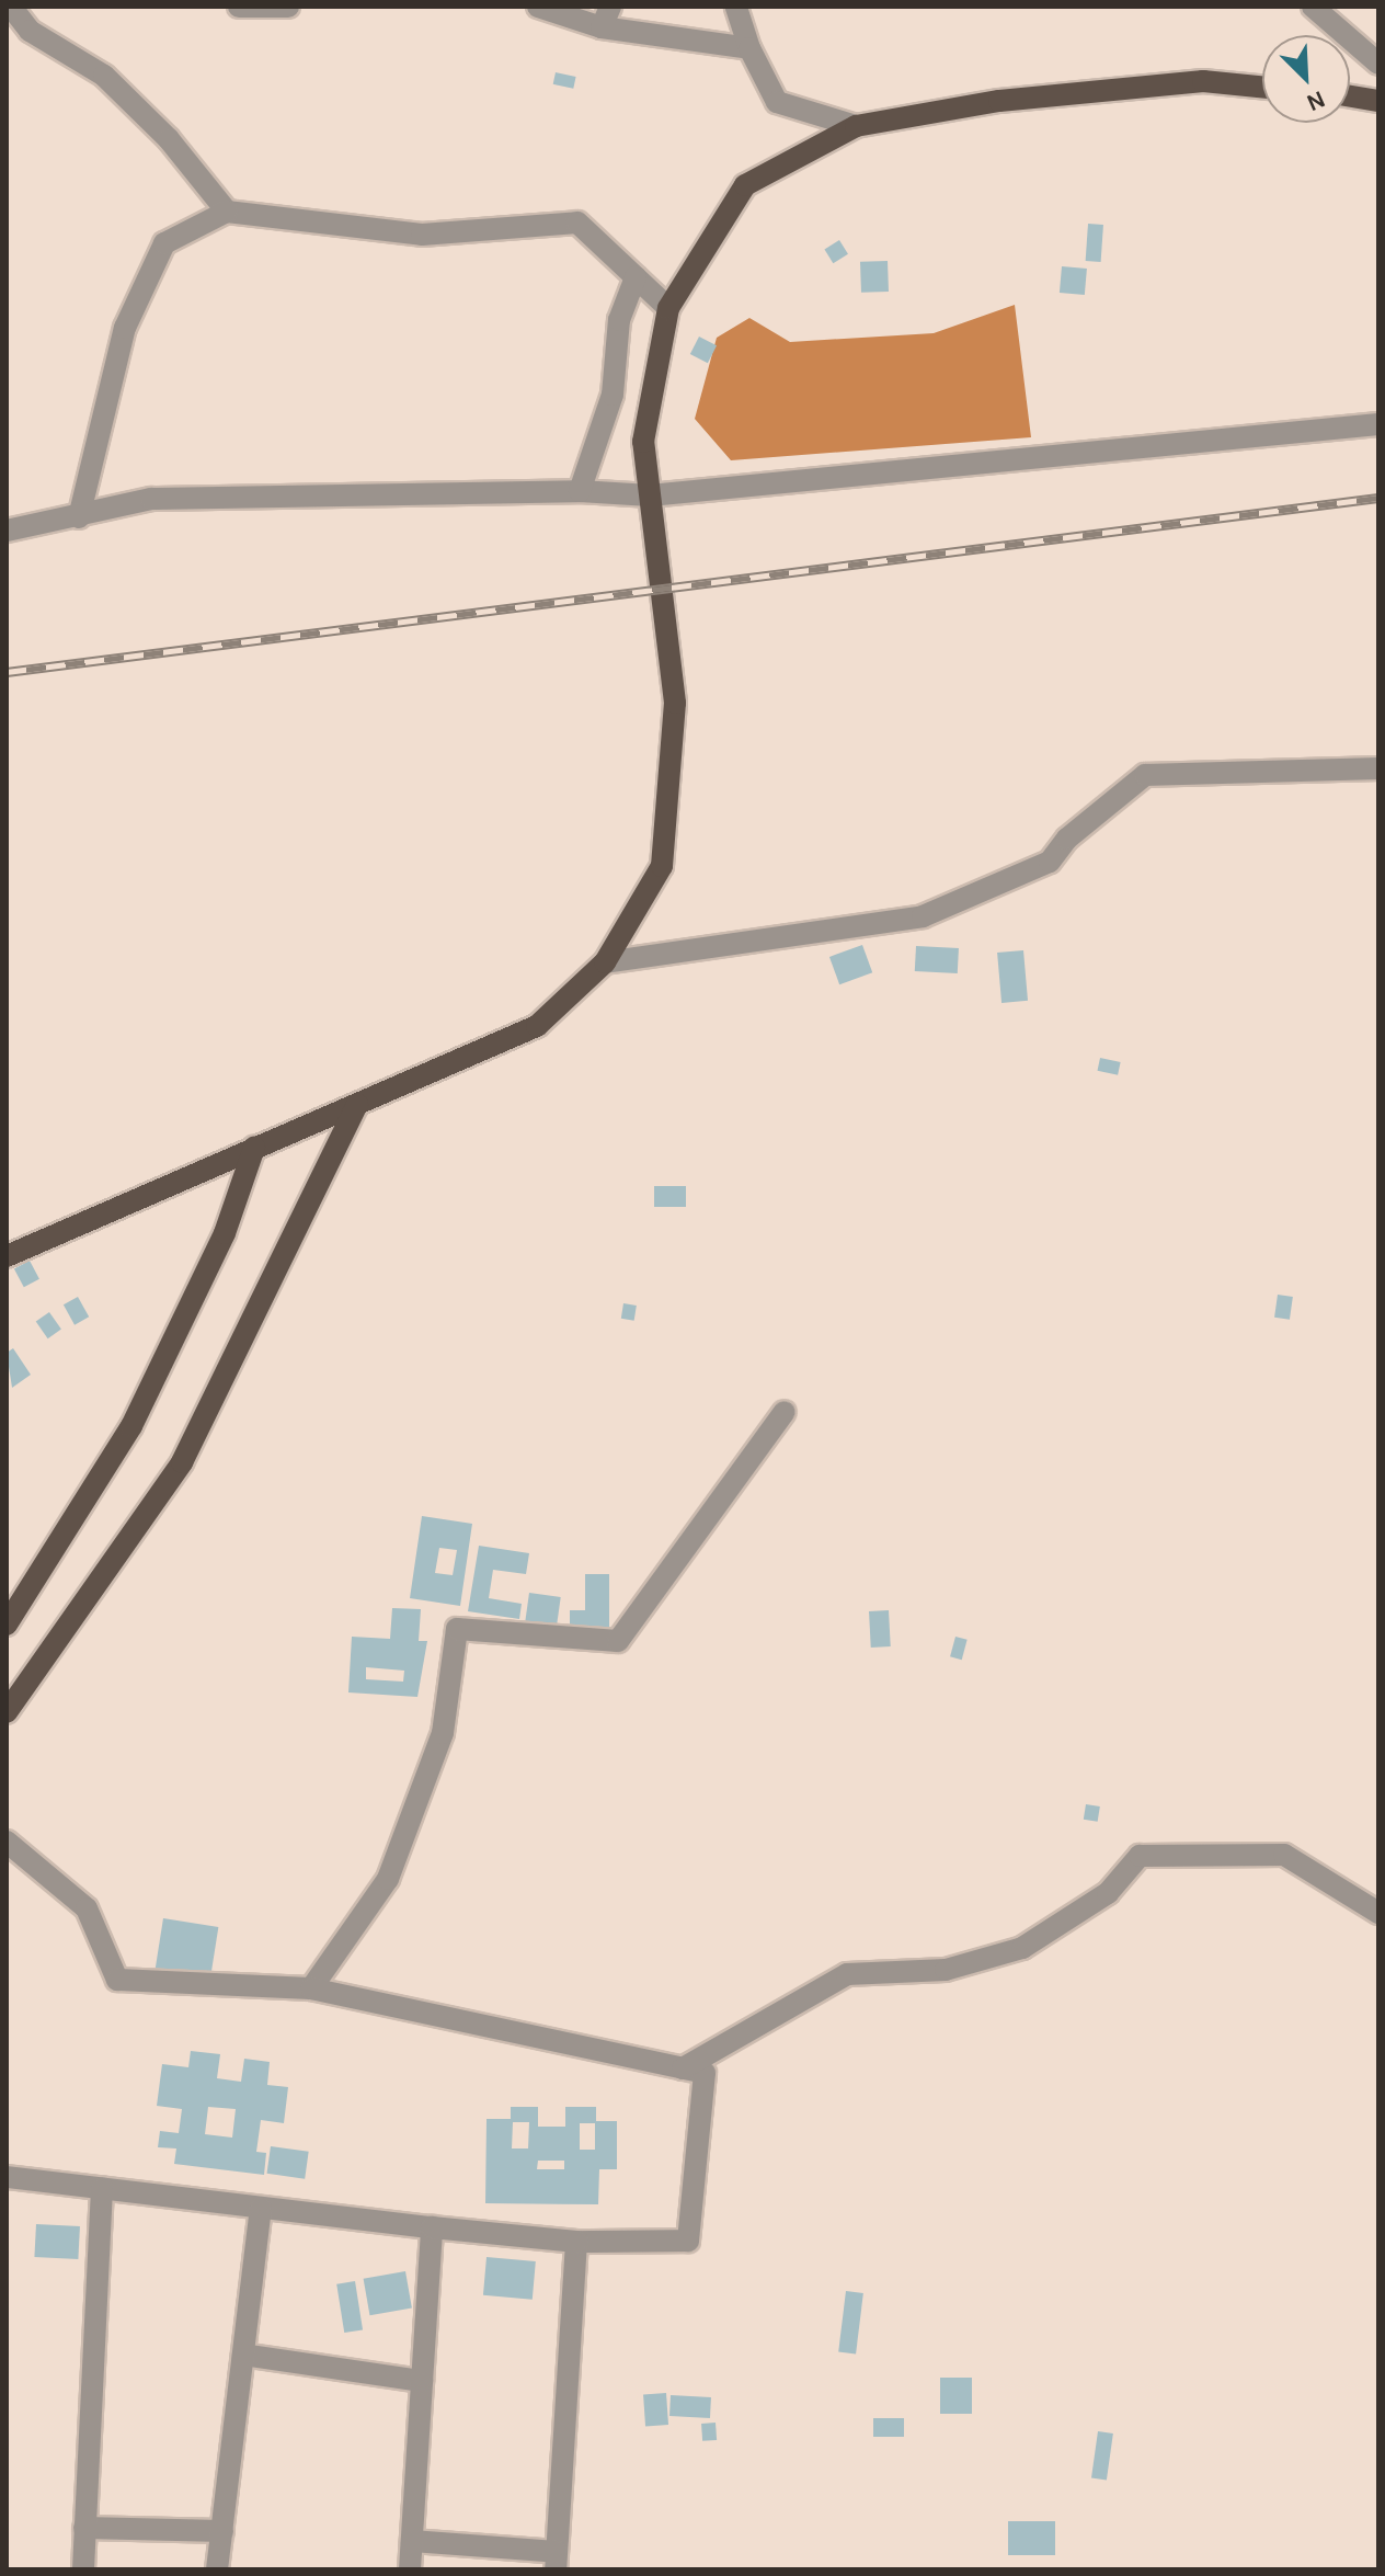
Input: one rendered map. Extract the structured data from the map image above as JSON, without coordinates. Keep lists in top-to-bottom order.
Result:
{
  "north": "bottom right"
}
